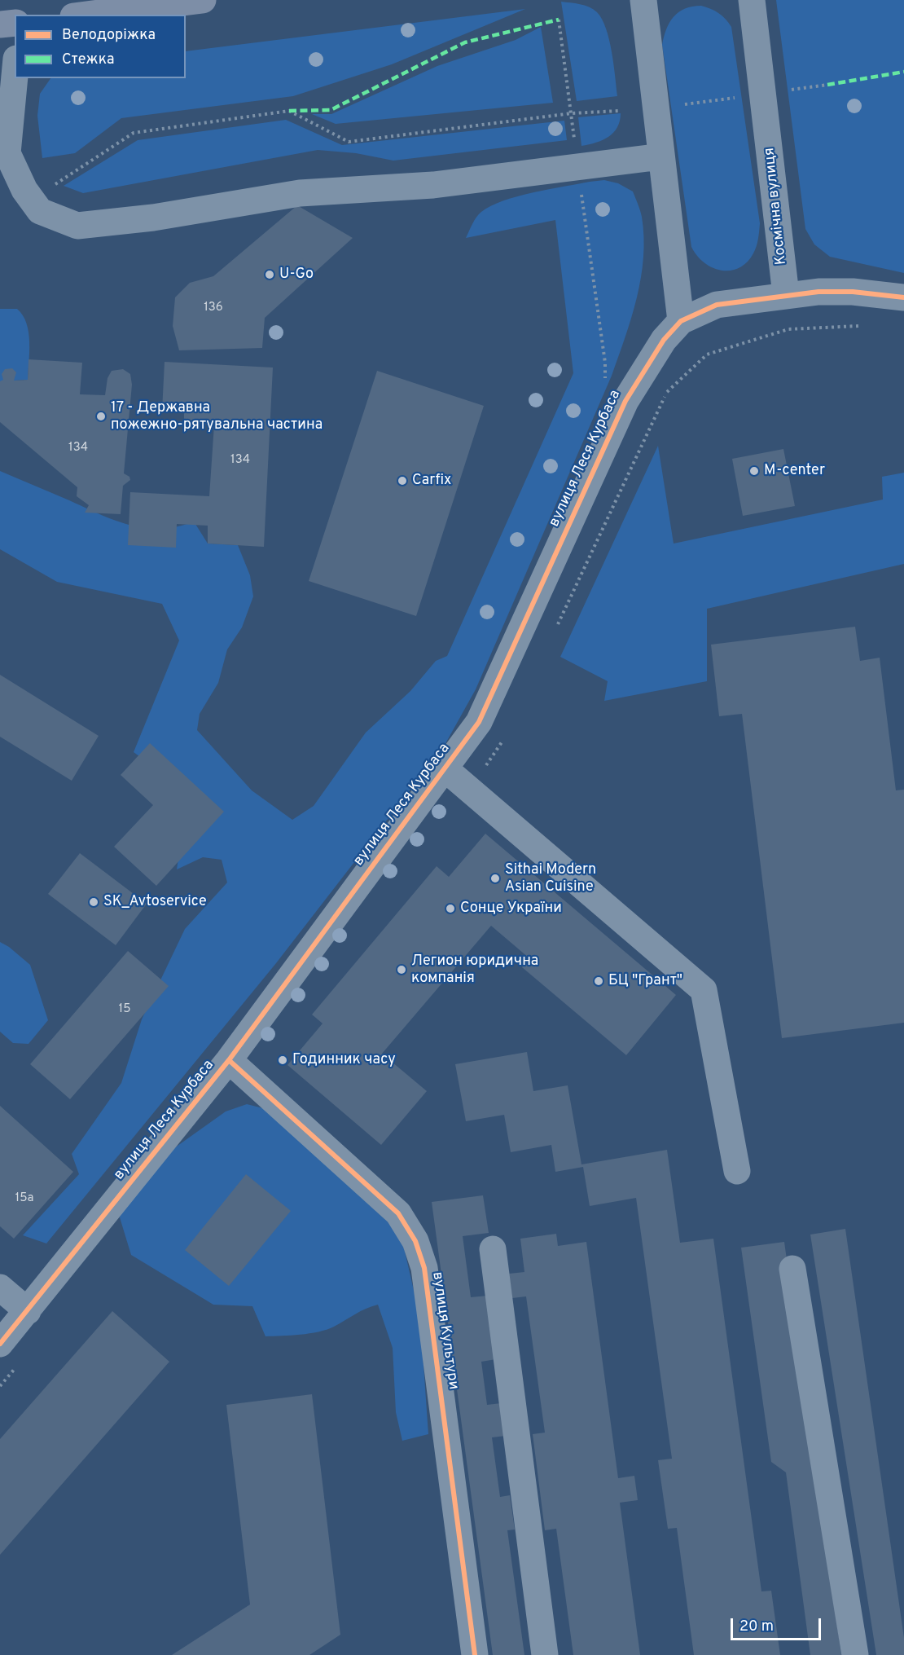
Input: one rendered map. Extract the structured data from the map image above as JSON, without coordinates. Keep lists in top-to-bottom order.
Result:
{
  "streets": {
    "street": ["Космічна вулиця", "вулиця Леся Курбаса", "вулиця Культури"]
  },
  "crossings": [
    ["Космічна вулиця", "вулиця Леся Курбаса"],
    ["вулиця Леся Курбаса", "вулиця Культури"]
  ],
  "places": [
    "U-Go",
    "17 - Державна пожежно-рятувальна частина",
    "M-center",
    "Carfix",
    "Sithai Modern Asian Cuisine",
    "SK_Avtoservice",
    "Сонце України",
    "Легион юридична компанія",
    "БЦ \"Грант\"",
    "Годинник часу"
  ],
  "house_numbers": [
    "136",
    "134",
    "134",
    "15",
    "15а"
  ],
  "legend": ["Велодоріжка", "Стежка"],
  "scale_bar": "20 m"
}
